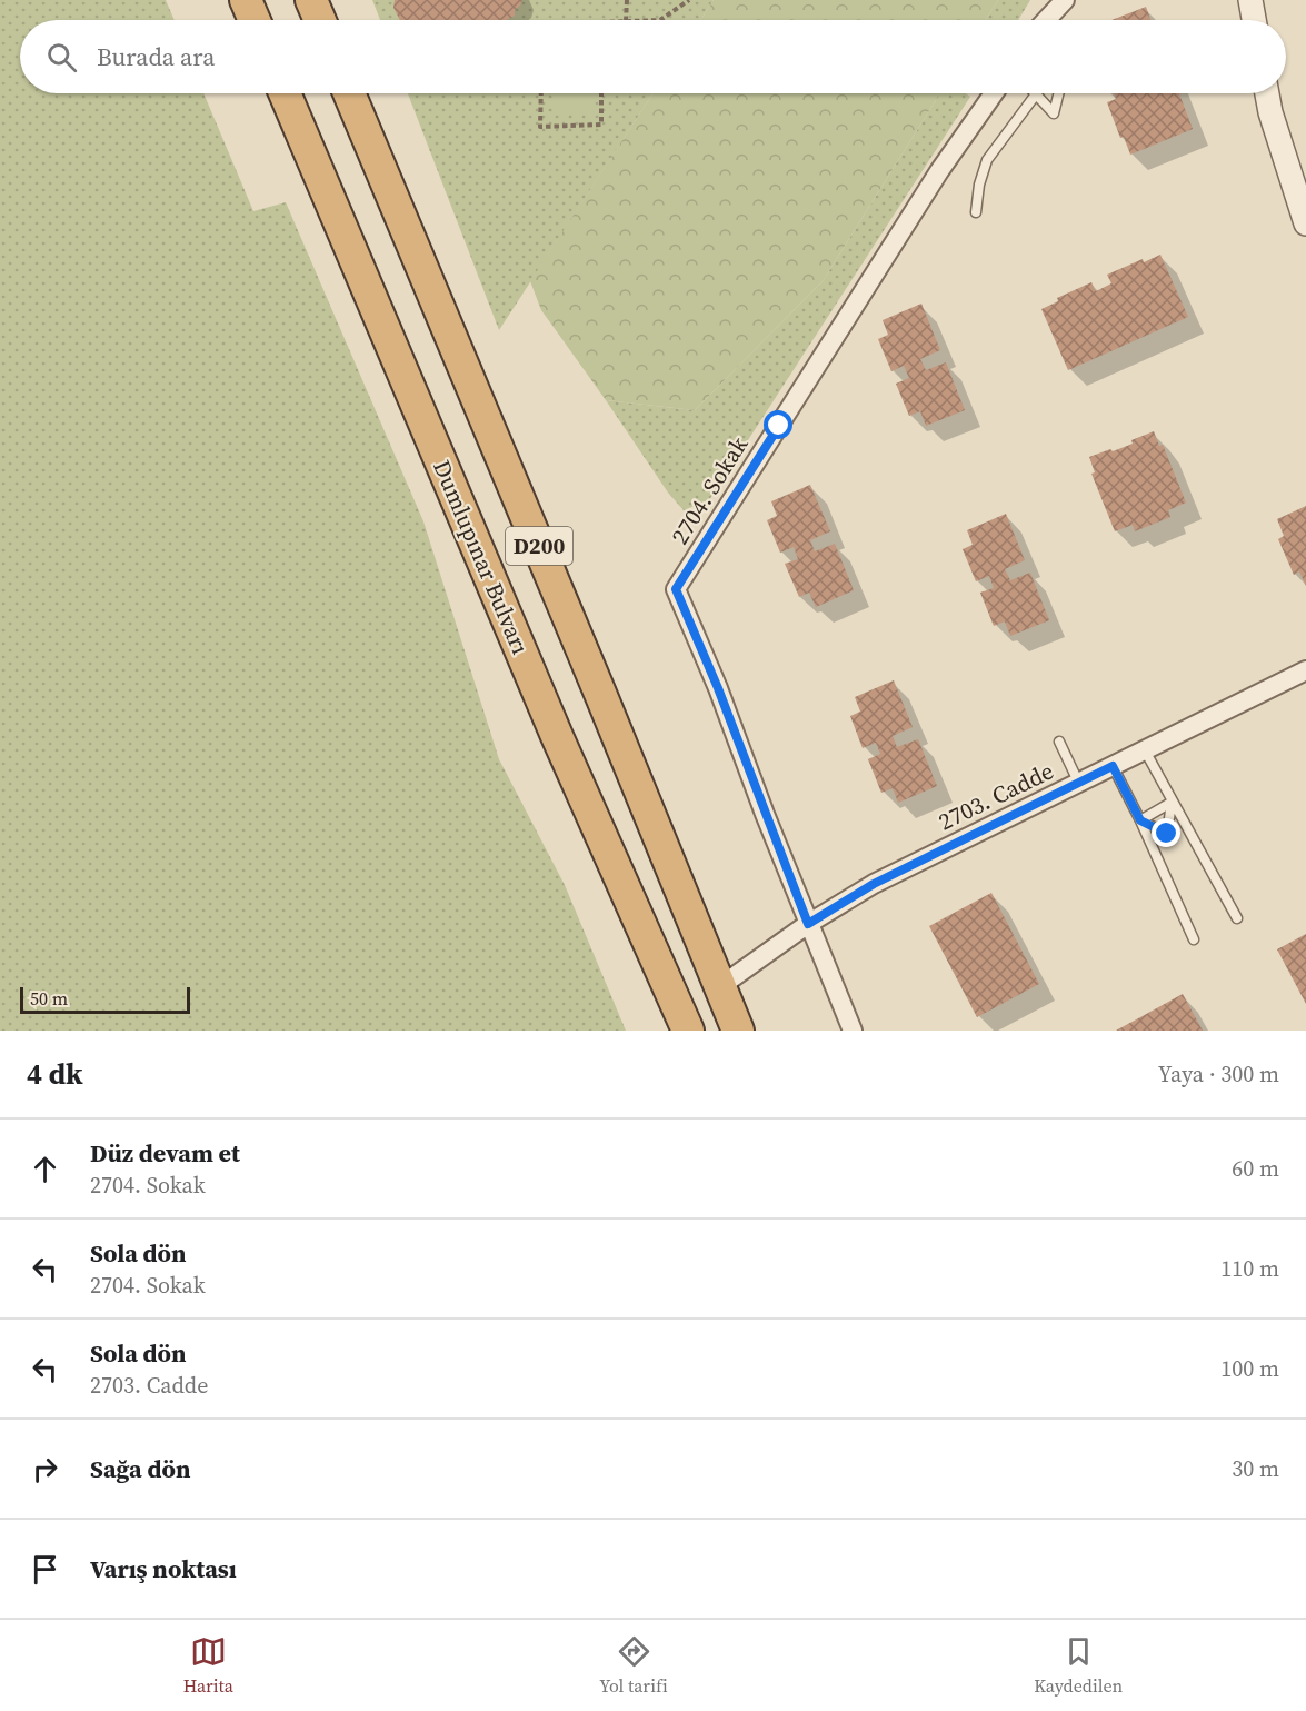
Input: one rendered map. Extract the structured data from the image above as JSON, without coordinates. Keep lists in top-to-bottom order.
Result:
{
  "streets": {
    "highway": ["D200", "Dumlupınar Bulvarı"],
    "street": ["2704. Sokak", "2703. Cadde"]
  },
  "crossings": [
    ["2704. Sokak", "2703. Cadde"],
    ["D200", "2703. Cadde"]
  ],
  "scale_bar": "50 m",
  "page": {
    "search": "Burada ara",
    "scale": "50 m",
    "heading": ["4 dk", "Yaya · 300 m"],
    "list": [
      ["Düz devam et", "2704. Sokak", "60 m"],
      ["Sola dön", "2704. Sokak", "110 m"],
      ["Sola dön", "2703. Cadde", "100 m"],
      ["Sağa dön", "30 m"],
      "Varış noktası"
    ],
    "nav": ["Harita", "Yol tarifi", "Kaydedilen"]
  }
}
